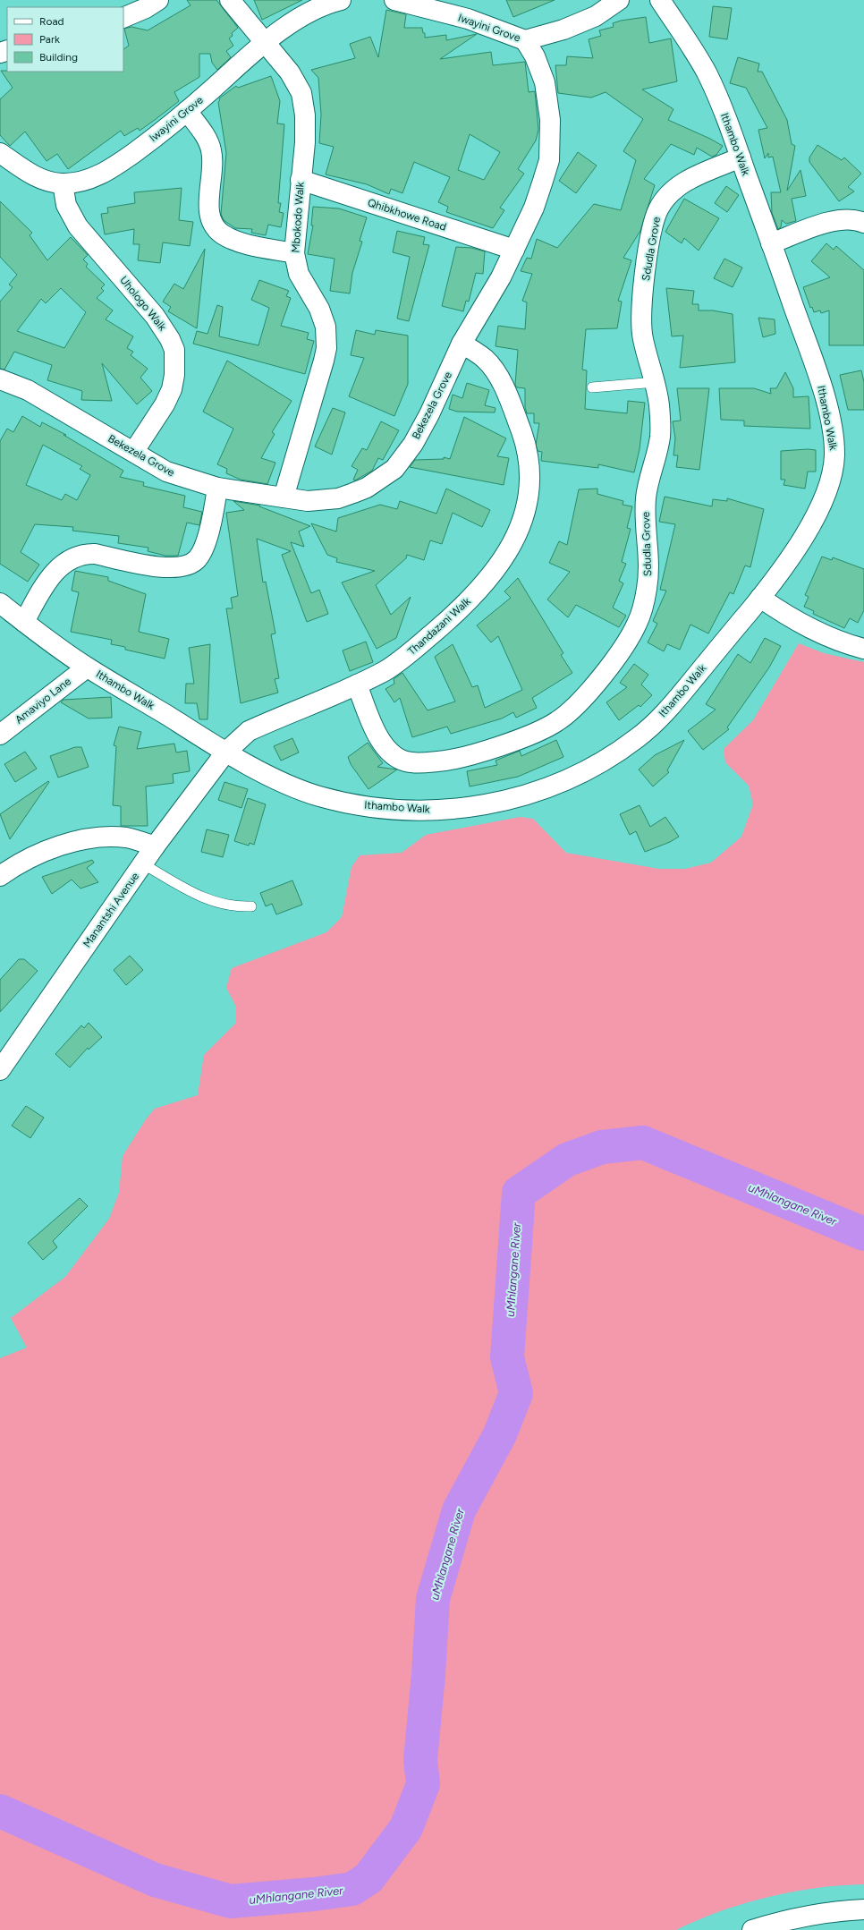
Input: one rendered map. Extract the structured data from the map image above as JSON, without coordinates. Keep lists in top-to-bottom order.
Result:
{
  "streets": {
    "street": [
      "Iwayini Grove",
      "Ithambo Walk",
      "Qhibkhowe Road",
      "Mbokodo Walk",
      "Sdudla Grove",
      "Uhologo Walk",
      "Bekezela Grove",
      "Thandazani Walk",
      "Amaviyo Lane",
      "Manantshi Avenue"
    ]
  },
  "crossings": [
    ["Iwayini Grove", "Mbokodo Walk"],
    ["Iwayini Grove", "Uhologo Walk"],
    ["Iwayini Grove", "Bekezela Grove"],
    ["Ithambo Walk", "Sdudla Grove"],
    ["Ithambo Walk", "Thandazani Walk"],
    ["Ithambo Walk", "Amaviyo Lane"],
    ["Ithambo Walk", "Manantshi Avenue"],
    ["Qhibkhowe Road", "Mbokodo Walk"],
    ["Qhibkhowe Road", "Bekezela Grove"],
    ["Mbokodo Walk", "Bekezela Grove"],
    ["Sdudla Grove", "Thandazani Walk"],
    ["Uhologo Walk", "Bekezela Grove"],
    ["Bekezela Grove", "Thandazani Walk"],
    ["Thandazani Walk", "Manantshi Avenue"]
  ],
  "water": ["uMhlangane River"],
  "legend": ["Road", "Park", "Building"]
}
